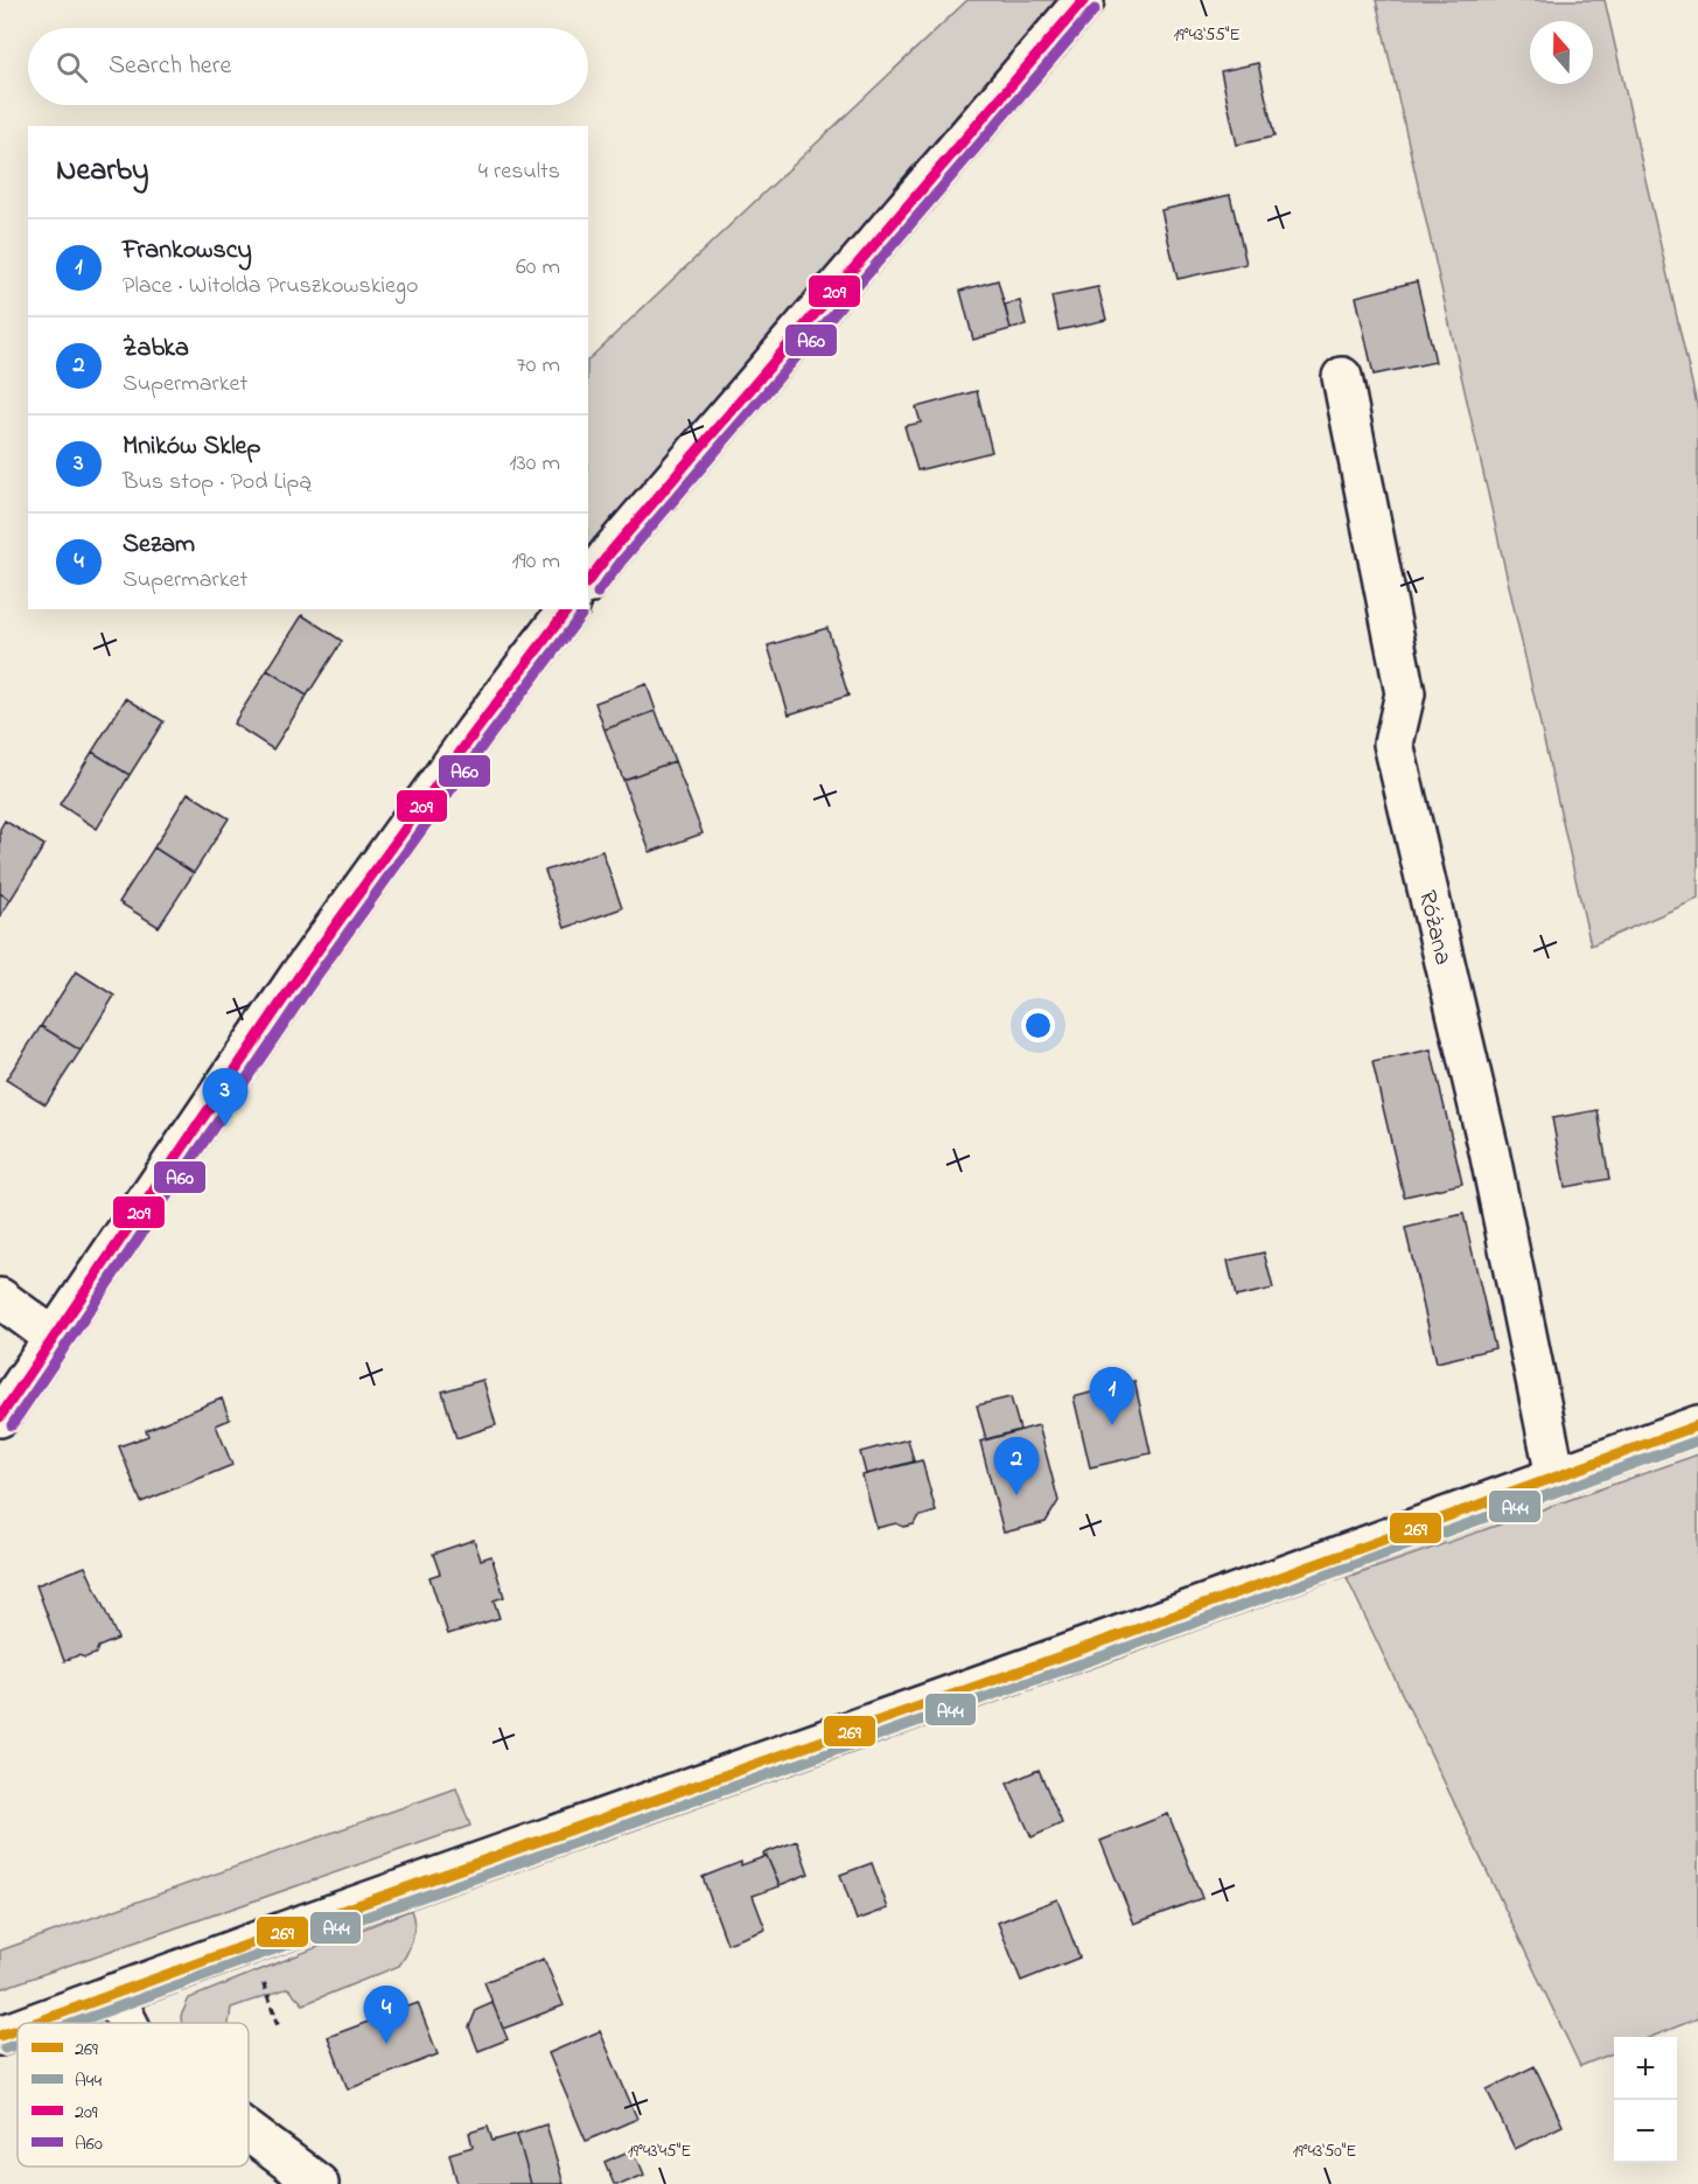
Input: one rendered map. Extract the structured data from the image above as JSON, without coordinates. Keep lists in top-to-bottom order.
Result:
{
  "streets": {
    "street": ["Różana"]
  },
  "lines": [
    "transit line 209",
    "transit line A60",
    "transit line 269",
    "transit line A44"
  ],
  "legend": [
    "269",
    "A44",
    "209",
    "A60"
  ],
  "north": "top",
  "page": {
    "search": "Search here",
    "heading": ["Nearby", "4 results"],
    "list": [
      {
        "mark": "1",
        "name": "Frankowscy",
        "note": "Place · Witolda Pruszkowskiego",
        "value": "60 m"
      },
      {
        "mark": "2",
        "name": "Żabka",
        "note": "Supermarket",
        "value": "70 m"
      },
      {
        "mark": "3",
        "name": "Mników Sklep",
        "note": "Bus stop · Pod Lipą",
        "value": "130 m"
      },
      {
        "mark": "4",
        "name": "Sezam",
        "note": "Supermarket",
        "value": "190 m"
      }
    ],
    "pins": [
      "3",
      "1",
      "2",
      "4"
    ],
    "map_buttons": ["+", "−"]
  },
  "coordinates": ["19°43'55\"E", "19°43'45\"E", "19°43'50\"E"]
}
